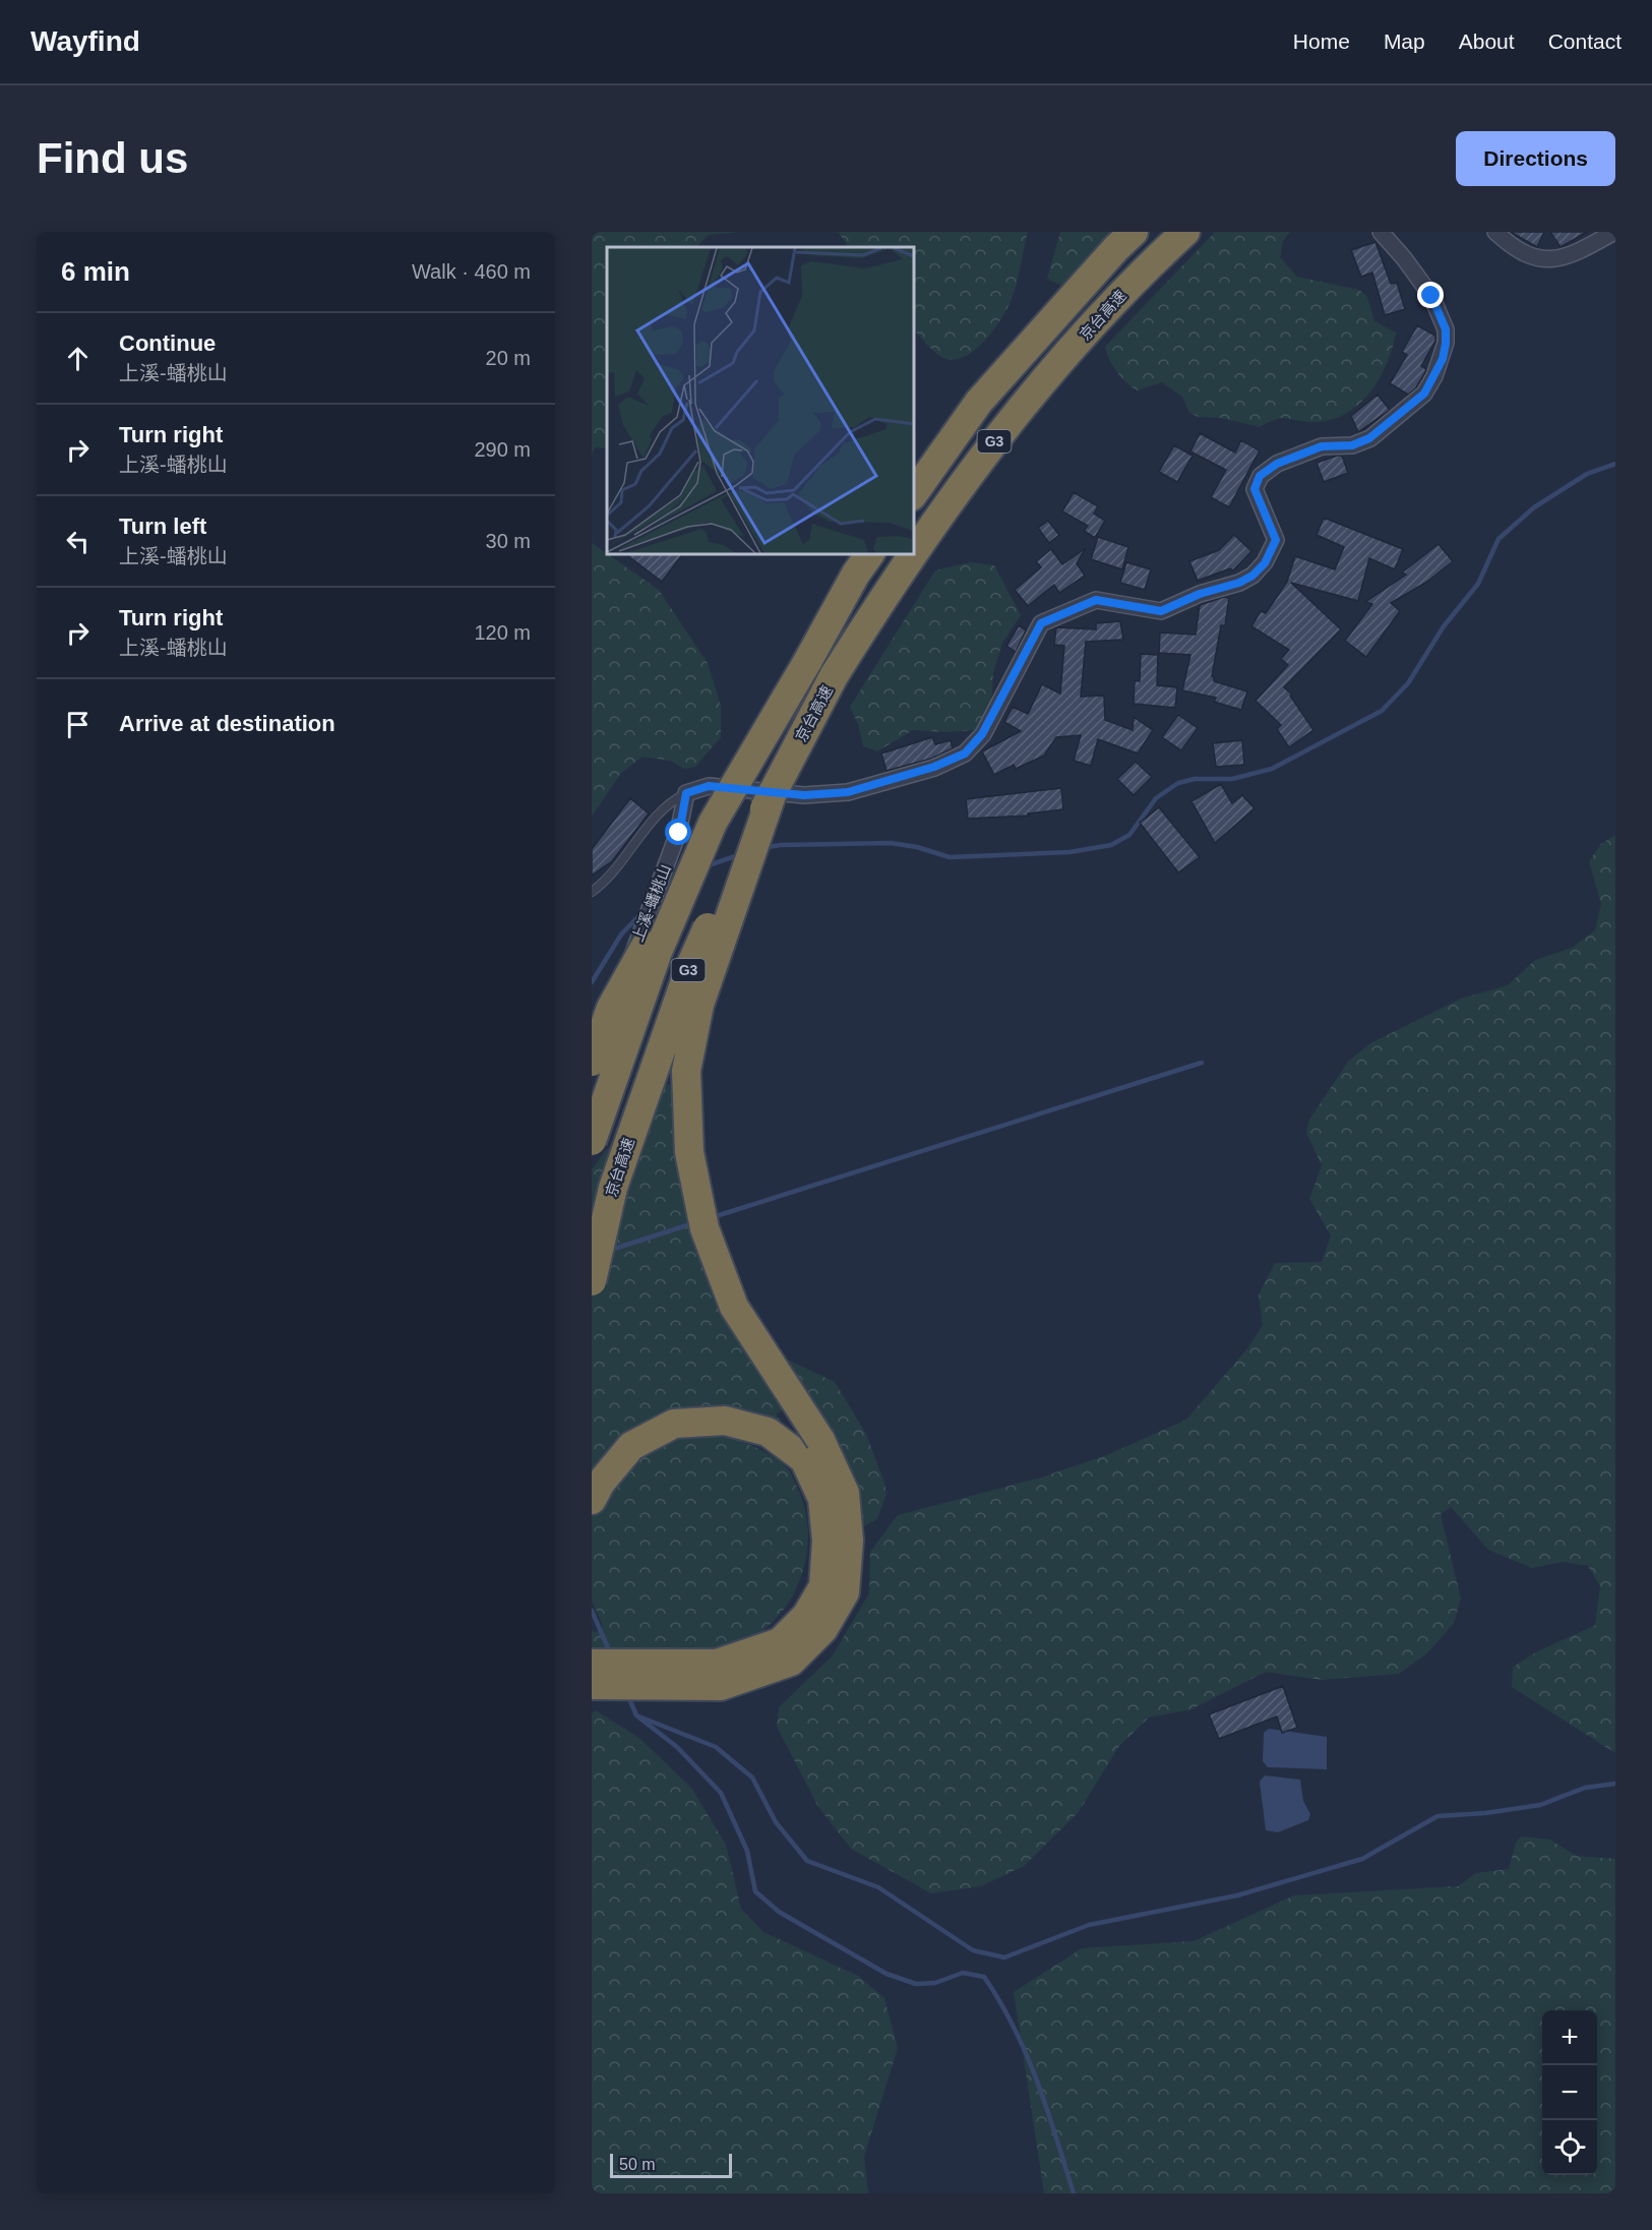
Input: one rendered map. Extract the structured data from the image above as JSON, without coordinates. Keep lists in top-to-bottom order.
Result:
{
  "streets": {
    "highway": ["京台高速", "G3"],
    "street": ["上溪-蟠桃山"]
  },
  "scale_bar": "50 m",
  "page": {
    "header": "Wayfind",
    "nav": [
      "Home",
      "Map",
      "About",
      "Contact"
    ],
    "buttons": "Directions",
    "title": "Find us",
    "heading": ["6 min", "Walk · 460 m"],
    "list": [
      ["Continue", "上溪-蟠桃山", "20 m"],
      ["Turn right", "上溪-蟠桃山", "290 m"],
      ["Turn left", "上溪-蟠桃山", "30 m"],
      ["Turn right", "上溪-蟠桃山", "120 m"],
      "Arrive at destination"
    ],
    "map_buttons": ["+", "−"],
    "scale": "50 m"
  }
}
